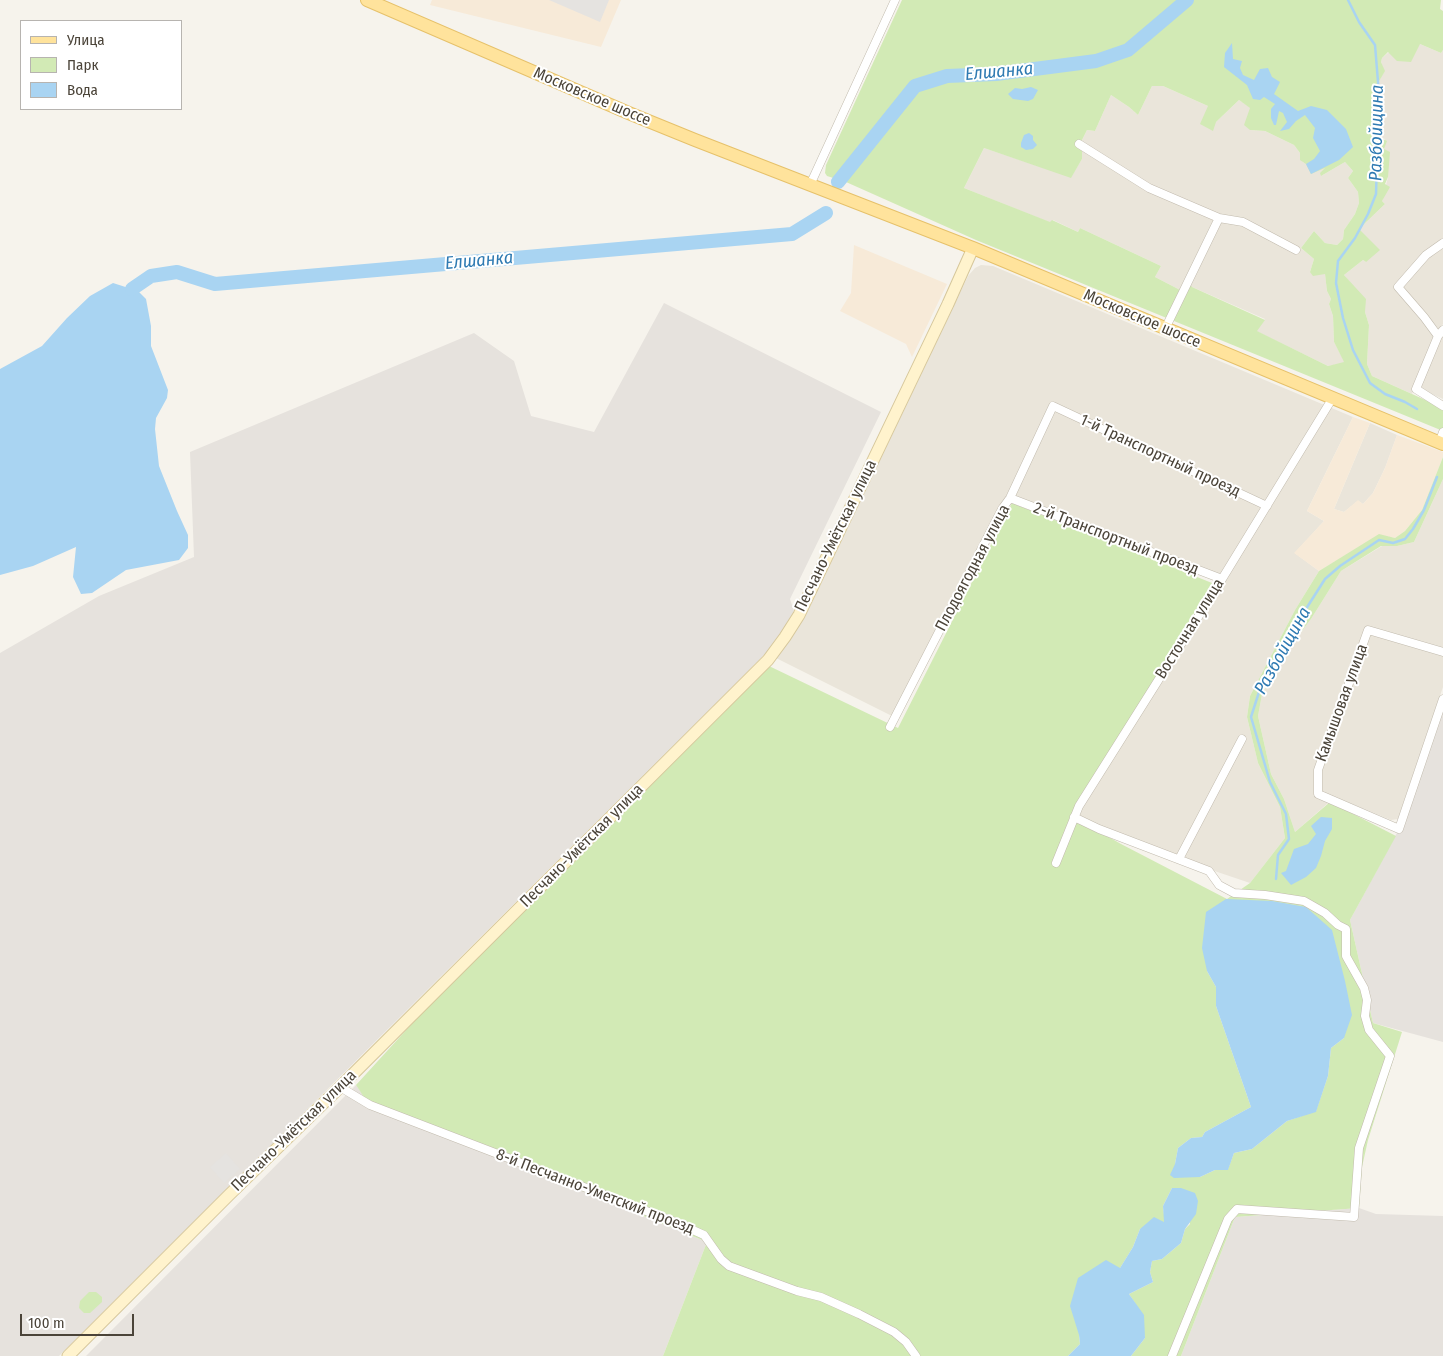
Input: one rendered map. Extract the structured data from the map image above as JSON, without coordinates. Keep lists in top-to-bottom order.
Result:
{
  "streets": {
    "main road": ["Московское шоссе", "Песчано-Умётская улица"],
    "street": [
      "1-й Транспортный проезд",
      "2-й Транспортный проезд",
      "Плодоягодная улица",
      "Восточная улица",
      "Камышовая улица",
      "8-й Песчанно-Уметский проезд"
    ]
  },
  "crossings": [
    ["Московское шоссе", "Песчано-Умётская улица"],
    ["Московское шоссе", "Восточная улица"],
    ["1-й Транспортный проезд", "Плодоягодная улица"],
    ["1-й Транспортный проезд", "Восточная улица"],
    ["Песчано-Умётская улица", "8-й Песчанно-Уметский проезд"],
    ["2-й Транспортный проезд", "Плодоягодная улица"],
    ["2-й Транспортный проезд", "Восточная улица"]
  ],
  "water": ["Елшанка", "Разбойщина"],
  "legend": ["Улица", "Парк", "Вода"],
  "scale_bar": "100 m"
}
